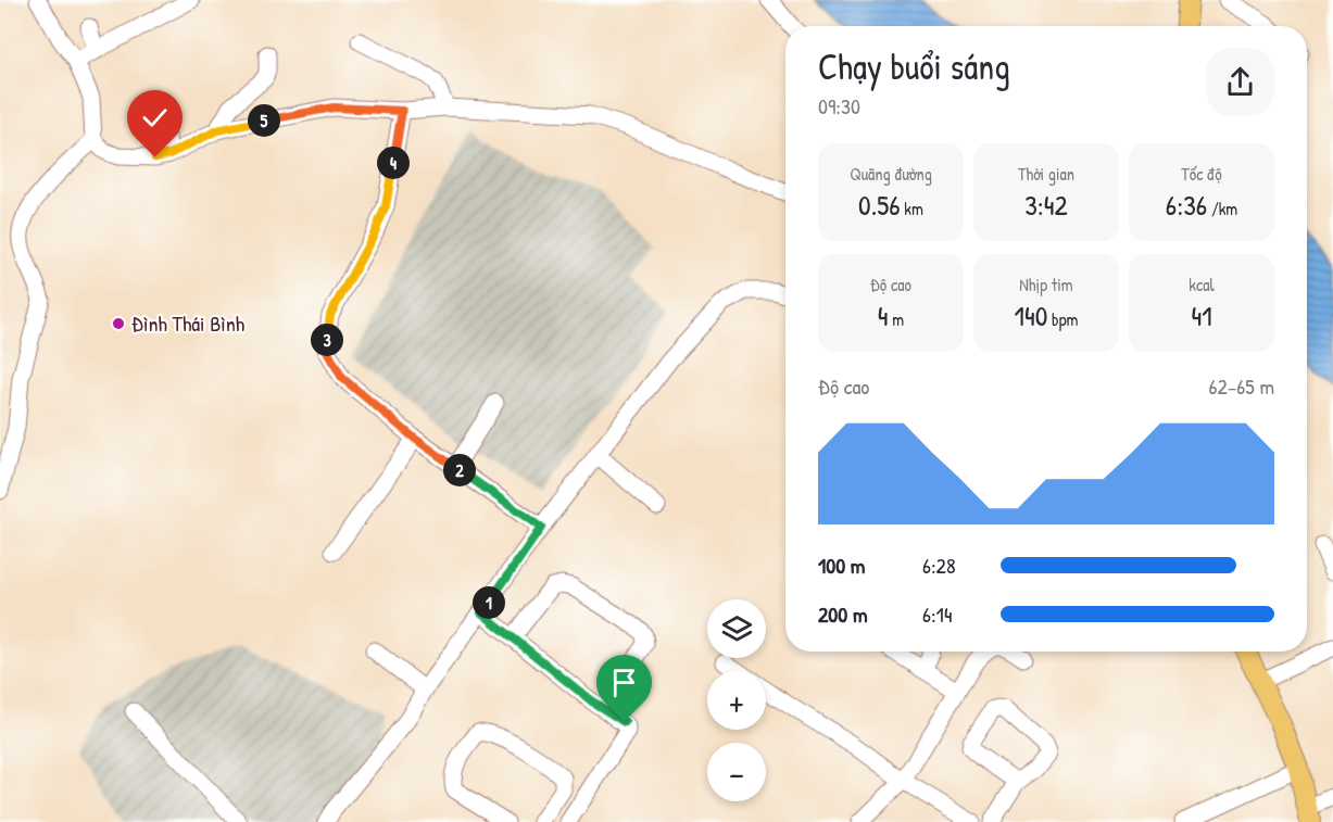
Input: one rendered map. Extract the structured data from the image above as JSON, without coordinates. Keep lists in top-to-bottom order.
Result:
{
  "places": ["Đình Thái Bình"],
  "page": {
    "heading": ["Chạy buổi sáng", "09:30"],
    "pins": [
      "5",
      "4",
      "3",
      "2",
      "1"
    ],
    "stats": [
      ["Quãng đường", "0.56 km"],
      ["Thời gian", "3:42"],
      ["Tốc độ", "6:36 /km"],
      ["Độ cao", "4 m"],
      ["Nhịp tim", "140 bpm"],
      ["kcal", "41"]
    ],
    "chart": ["Độ cao", "62–65 m"],
    "list": [
      {
        "name": "100 m",
        "note": "6:28"
      },
      {
        "name": "200 m",
        "note": "6:14"
      }
    ],
    "map_buttons": ["+", "−"]
  }
}
